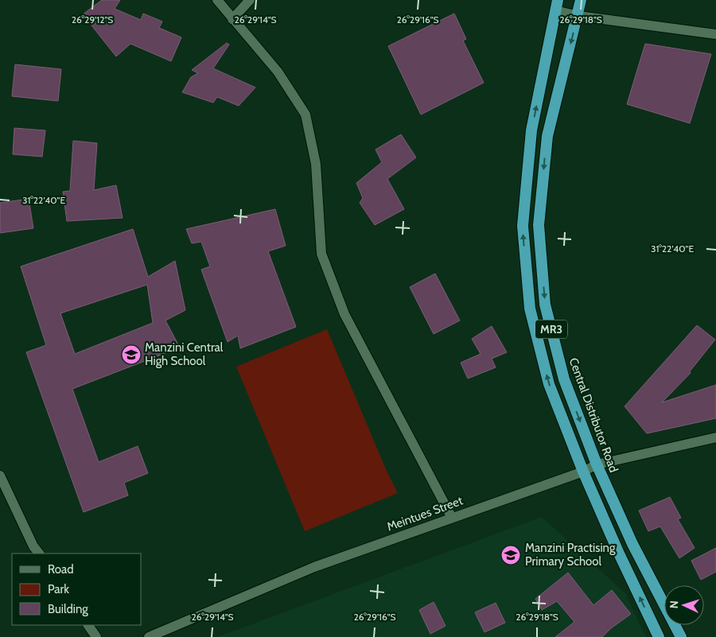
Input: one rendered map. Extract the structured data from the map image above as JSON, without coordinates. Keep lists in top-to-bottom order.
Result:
{
  "streets": {
    "highway": ["MR3", "Central Distributor Road"],
    "street": ["Meintues Street"]
  },
  "crossings": [
    ["MR3", "Meintues Street"],
    ["Central Distributor Road", "Meintues Street"]
  ],
  "places": {
    "school or university": ["Manzini Central High School", "Manzini Practising Primary School"]
  },
  "legend": ["Road", "Park", "Building"],
  "north": "left",
  "coordinates": [
    "26°29'12\"S",
    "26°29'14\"S",
    "26°29'16\"S",
    "26°29'18\"S",
    "31°22'40\"E"
  ]
}
